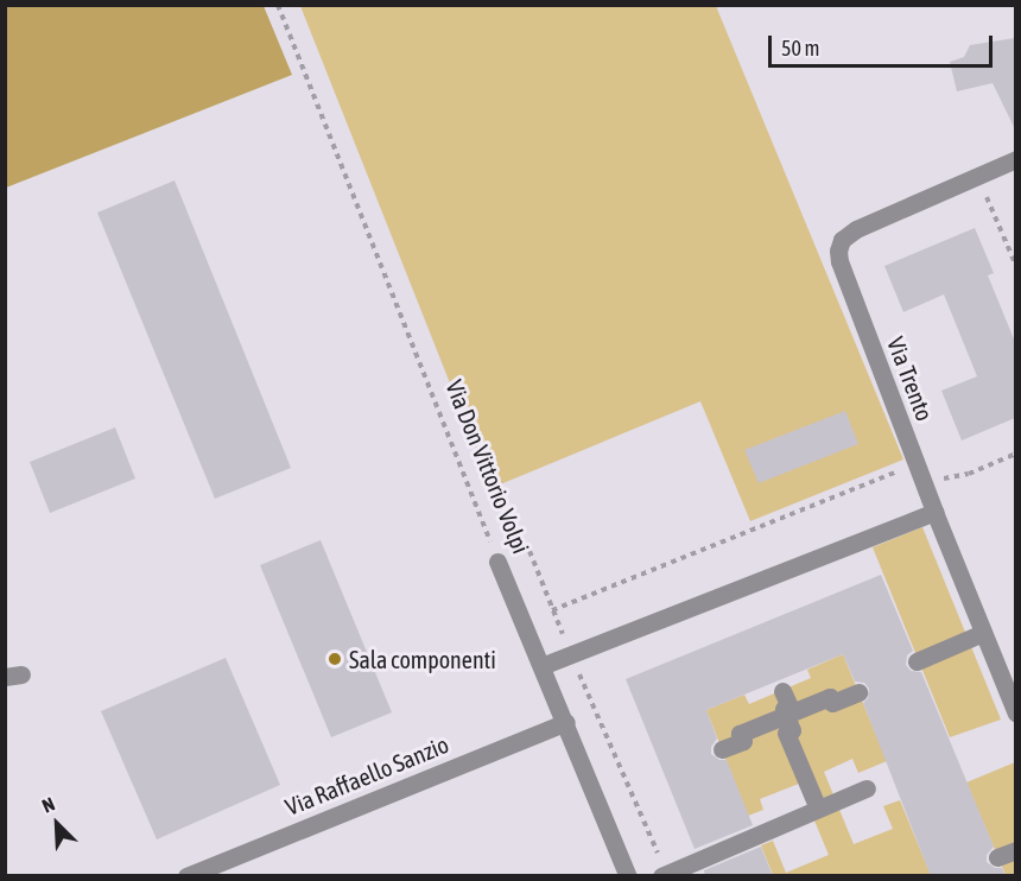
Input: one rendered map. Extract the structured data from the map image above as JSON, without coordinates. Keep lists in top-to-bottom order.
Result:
{
  "streets": {
    "street": ["Via Trento", "Via Don Vittorio Volpi", "Via Raffaello Sanzio"]
  },
  "crossings": [
    ["Via Don Vittorio Volpi", "Via Raffaello Sanzio"]
  ],
  "places": ["Sala componenti"],
  "scale_bar": "50 m",
  "north": "top left"
}
